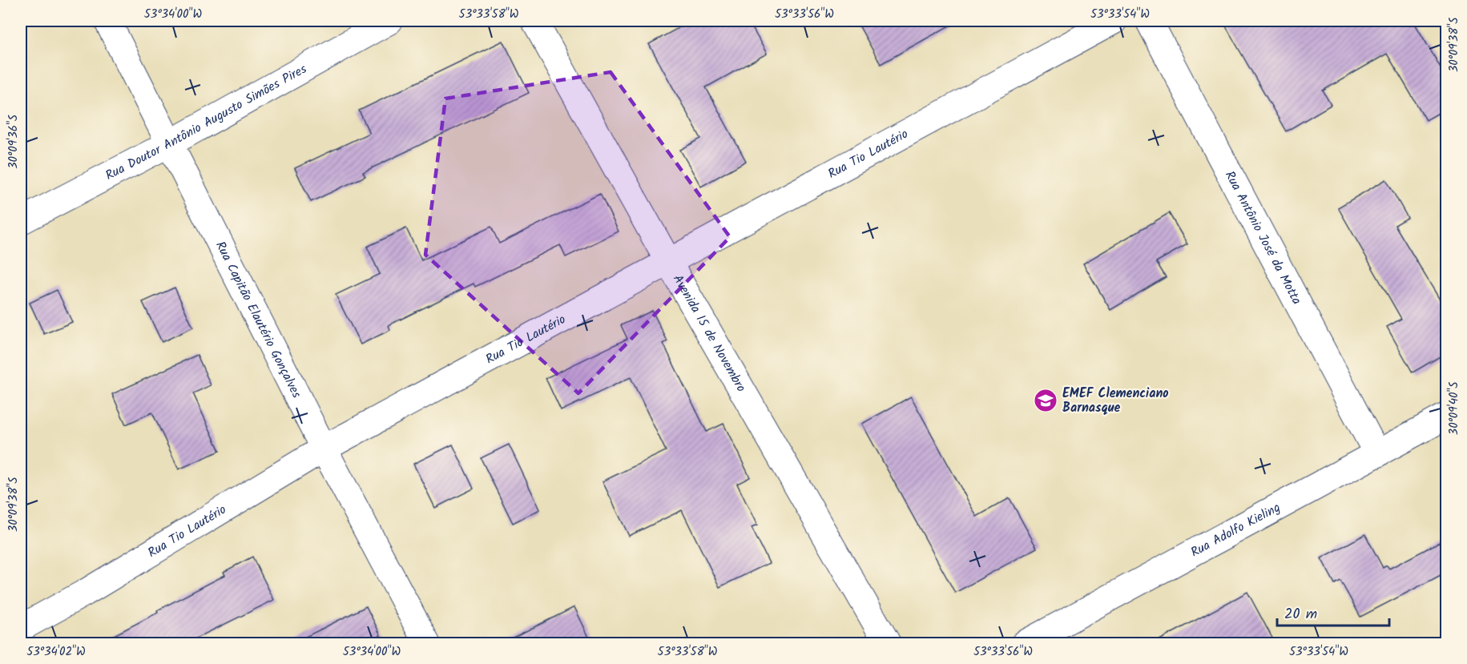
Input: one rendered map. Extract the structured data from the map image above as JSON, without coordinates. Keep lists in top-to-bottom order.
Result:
{
  "streets": {
    "street": [
      "Rua Doutor Antônio Augusto Simões Pires",
      "Rua Tio Lautério",
      "Rua Antônio José da Motta",
      "Rua Capitão Elautério Gonçalves",
      "Avenida 15 de Novembro",
      "Rua Adolfo Kieling"
    ]
  },
  "crossings": [
    ["Rua Doutor Antônio Augusto Simões Pires", "Rua Capitão Elautério Gonçalves"],
    ["Rua Tio Lautério", "Rua Capitão Elautério Gonçalves"],
    ["Rua Tio Lautério", "Avenida 15 de Novembro"],
    ["Rua Antônio José da Motta", "Rua Adolfo Kieling"]
  ],
  "places": {
    "school or university": ["EMEF Clemenciano Barnasque"]
  },
  "scale_bar": "20 m",
  "coordinates": [
    "53°34'00\"W",
    "53°33'58\"W",
    "53°33'56\"W",
    "53°33'54\"W",
    "30°09'38\"S",
    "30°09'36\"S",
    "30°09'40\"S",
    "53°34'02\"W"
  ]
}
